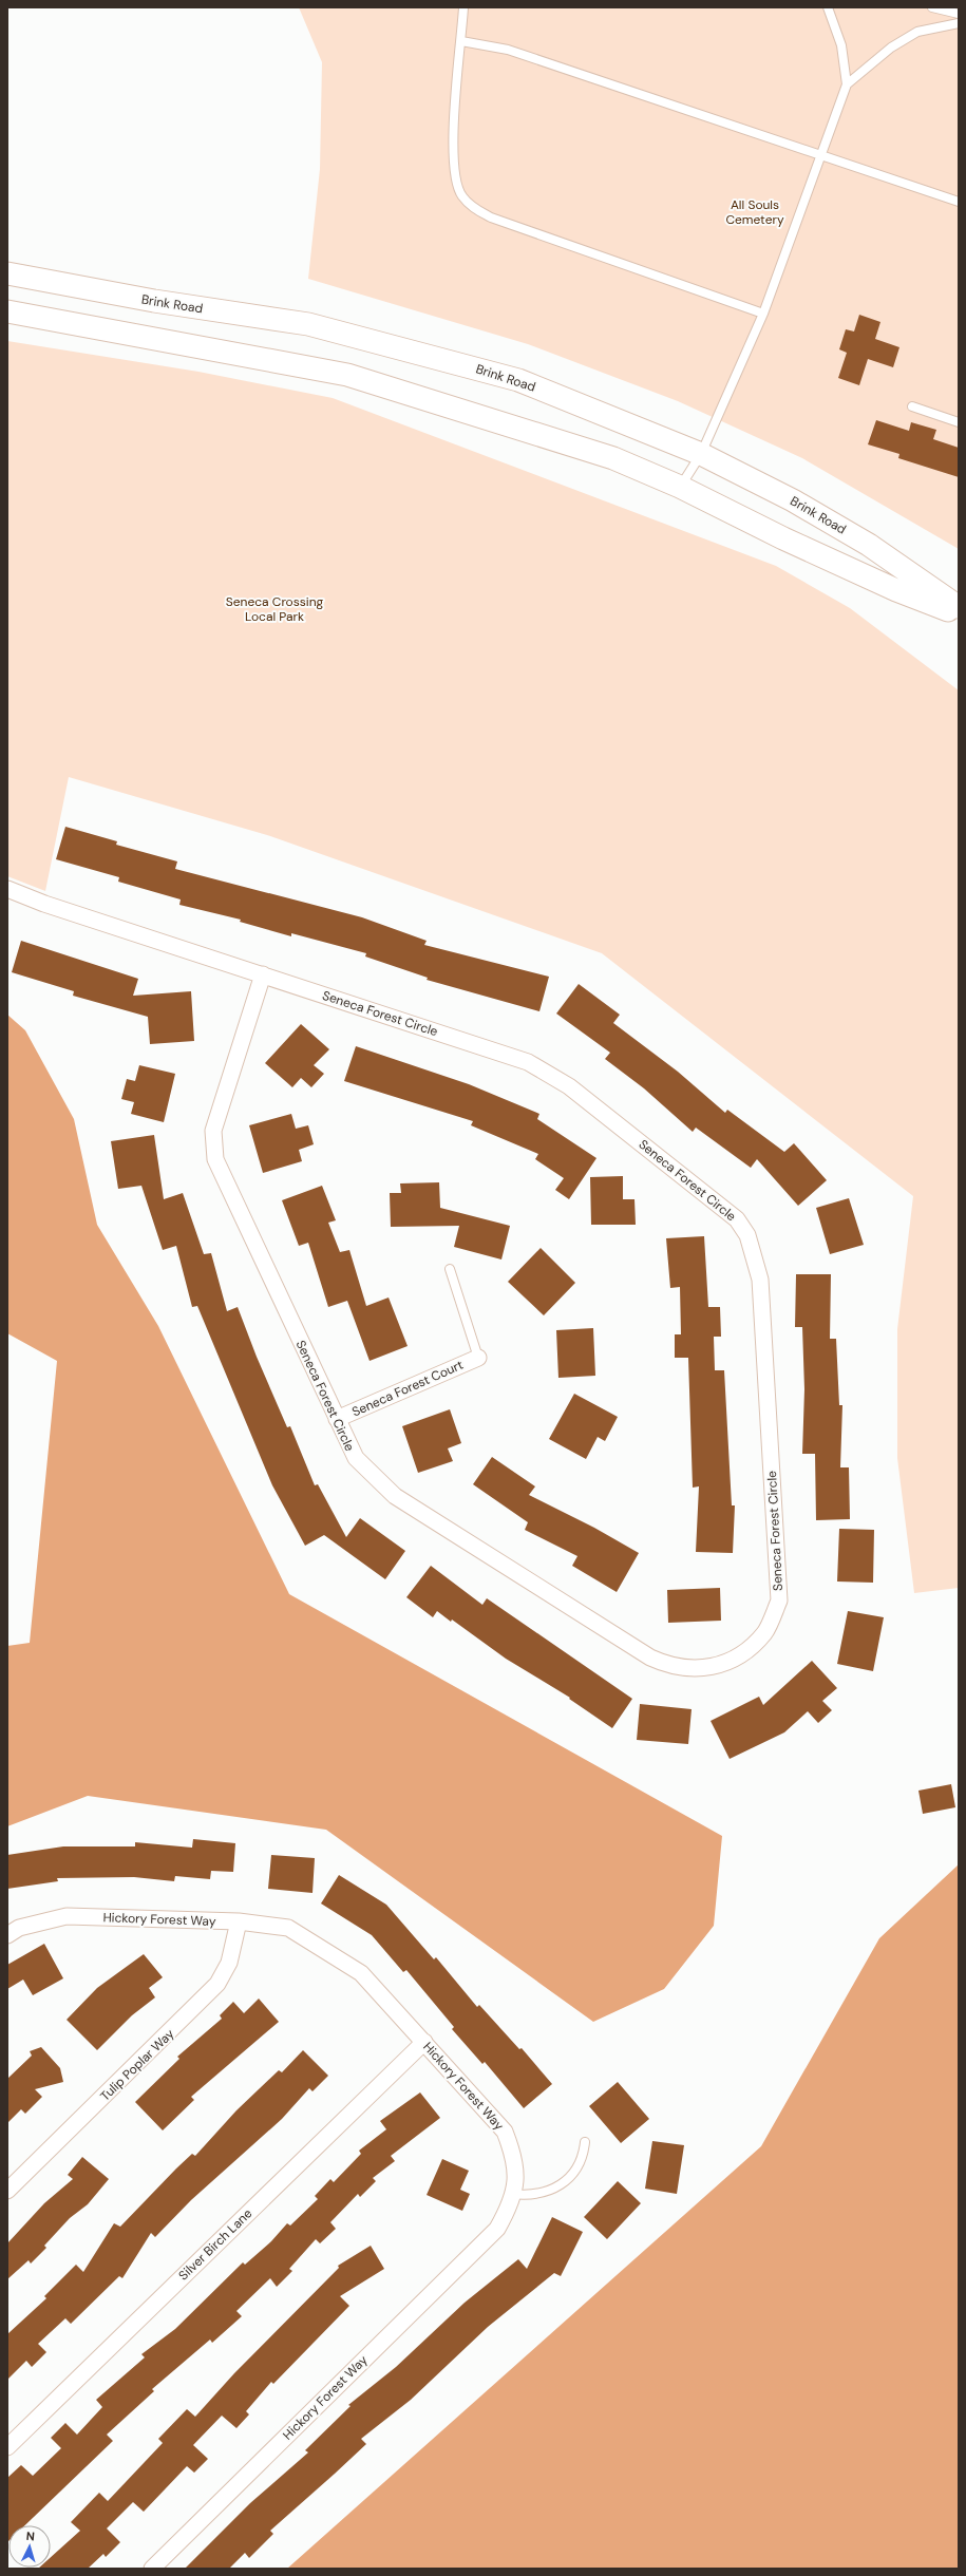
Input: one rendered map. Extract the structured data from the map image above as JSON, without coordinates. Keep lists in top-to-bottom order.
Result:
{
  "streets": {
    "main road": ["Brink Road"],
    "street": [
      "Seneca Forest Circle",
      "Seneca Forest Court",
      "Hickory Forest Way",
      "Tulip Poplar Way",
      "Silver Birch Lane"
    ]
  },
  "crossings": [
    ["Seneca Forest Circle", "Seneca Forest Court"],
    ["Hickory Forest Way", "Tulip Poplar Way"],
    ["Hickory Forest Way", "Silver Birch Lane"]
  ],
  "parks": ["All Souls Cemetery", "Seneca Crossing Local Park"],
  "north": "top"
}
